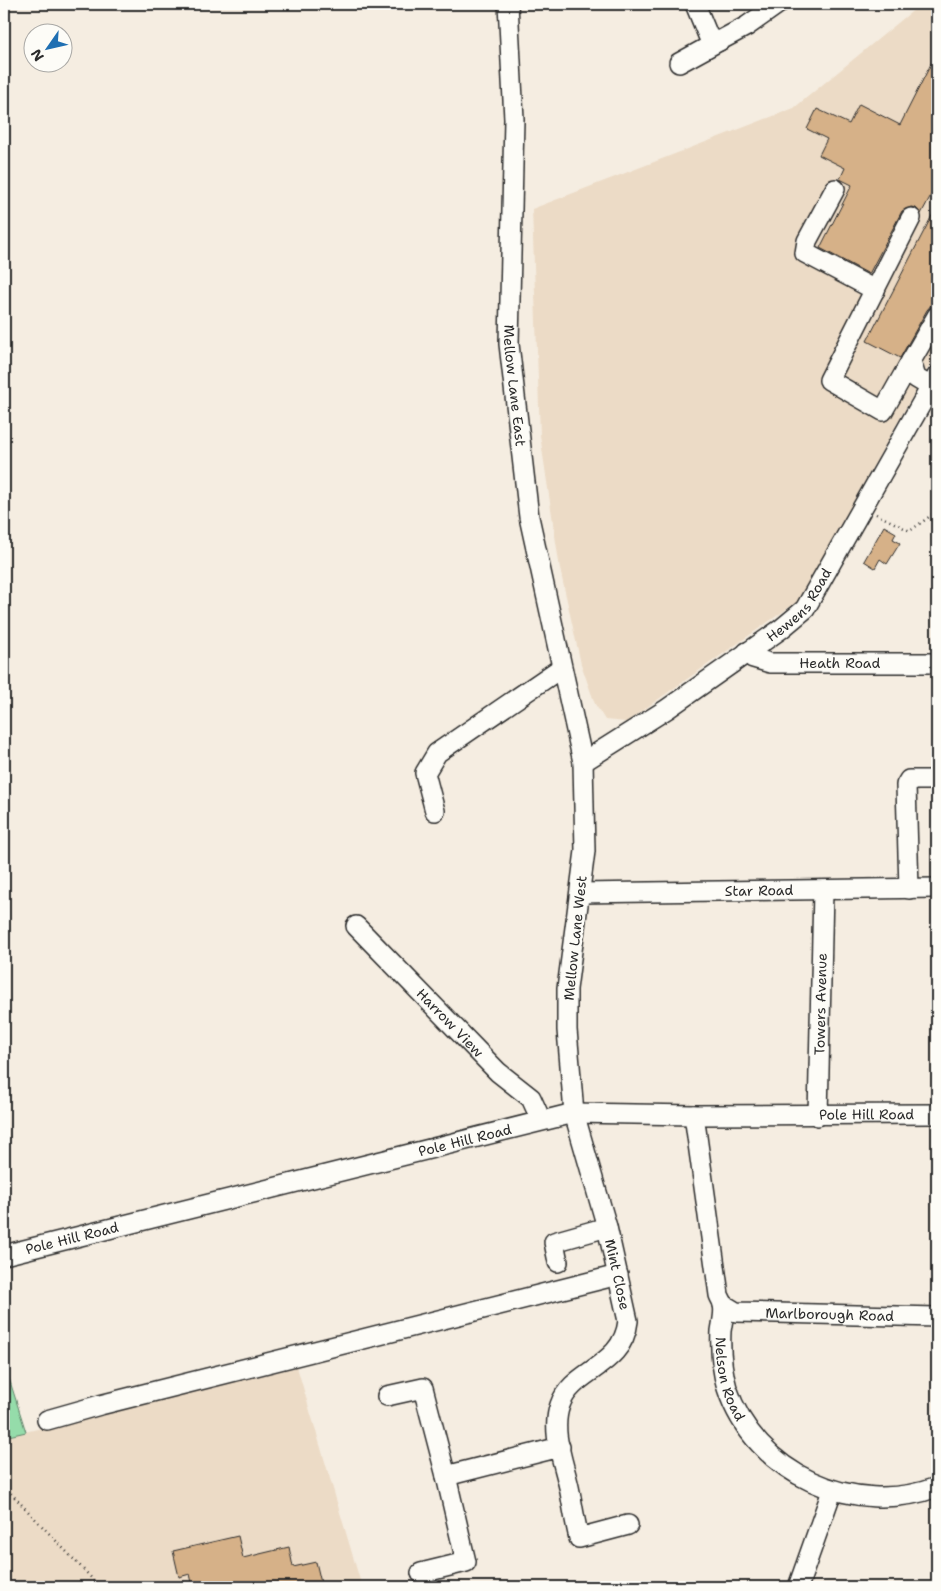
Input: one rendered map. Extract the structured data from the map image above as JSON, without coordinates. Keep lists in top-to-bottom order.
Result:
{
  "streets": {
    "street": [
      "Mellow Lane East",
      "Hewens Road",
      "Heath Road",
      "Star Road",
      "Mellow Lane West",
      "Towers Avenue",
      "Harrow View",
      "Pole Hill Road",
      "Mint Close",
      "Marlborough Road",
      "Nelson Road"
    ]
  },
  "crossings": [
    ["Mellow Lane East", "Hewens Road"],
    ["Mellow Lane East", "Mellow Lane West"],
    ["Hewens Road", "Heath Road"],
    ["Hewens Road", "Mellow Lane West"],
    ["Star Road", "Mellow Lane West"],
    ["Star Road", "Towers Avenue"],
    ["Mellow Lane West", "Pole Hill Road"],
    ["Mellow Lane West", "Mint Close"],
    ["Towers Avenue", "Pole Hill Road"],
    ["Harrow View", "Pole Hill Road"],
    ["Pole Hill Road", "Mint Close"],
    ["Pole Hill Road", "Nelson Road"],
    ["Marlborough Road", "Nelson Road"]
  ],
  "north": "bottom left"
}
